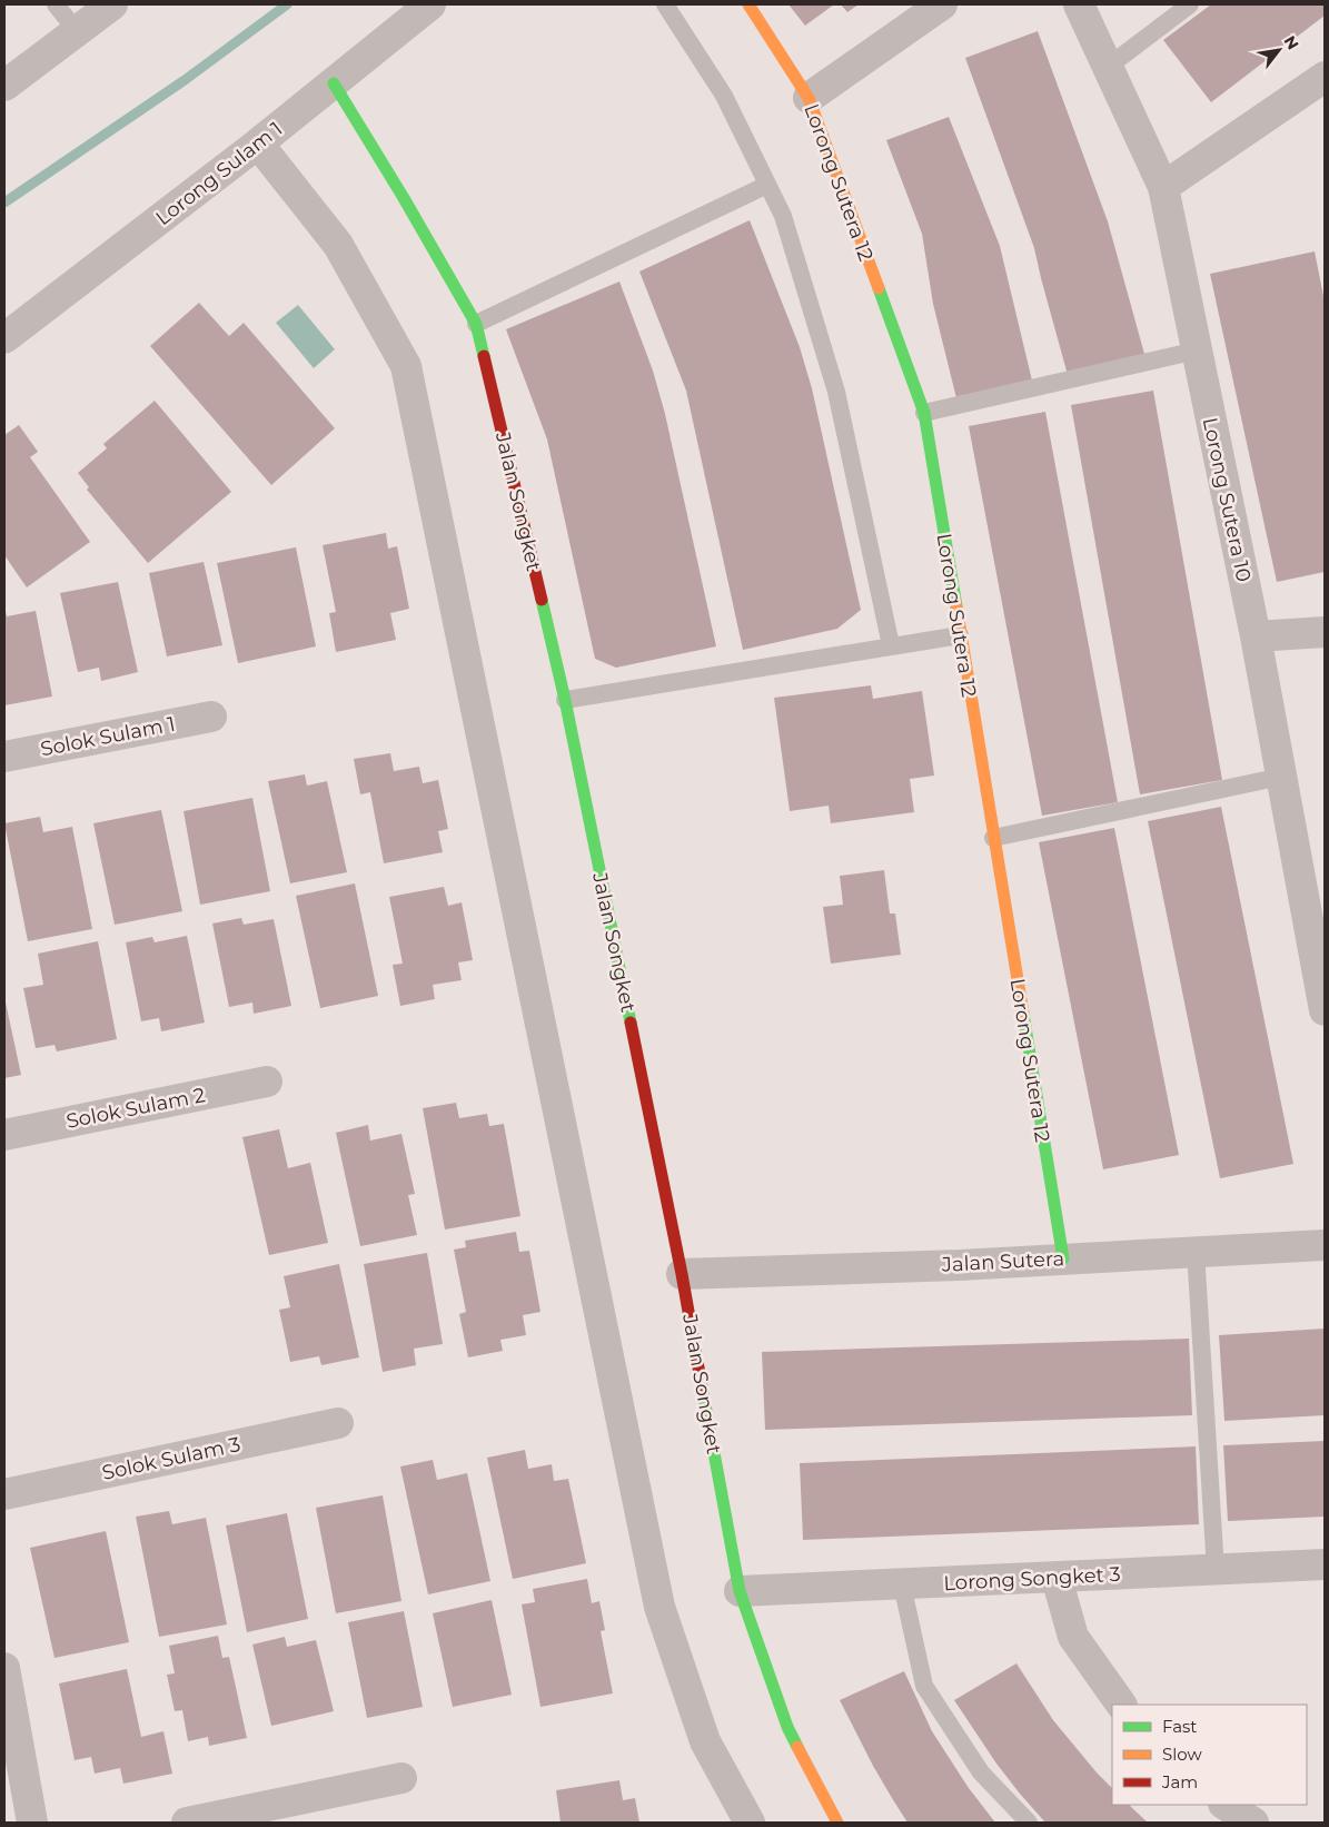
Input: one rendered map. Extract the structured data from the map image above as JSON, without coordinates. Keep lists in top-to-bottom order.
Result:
{
  "streets": {
    "street": [
      "Lorong Sulam 1",
      "Lorong Sutera 12",
      "Lorong Sutera 10",
      "Jalan Songket",
      "Solok Sulam 1",
      "Solok Sulam 2",
      "Jalan Sutera",
      "Solok Sulam 3",
      "Lorong Songket 3"
    ]
  },
  "crossings": [
    ["Lorong Sulam 1", "Jalan Songket"],
    ["Lorong Sutera 12", "Jalan Sutera"],
    ["Jalan Songket", "Jalan Sutera"],
    ["Jalan Songket", "Lorong Songket 3"]
  ],
  "legend": ["Fast", "Slow", "Jam"],
  "north": "top right"
}
